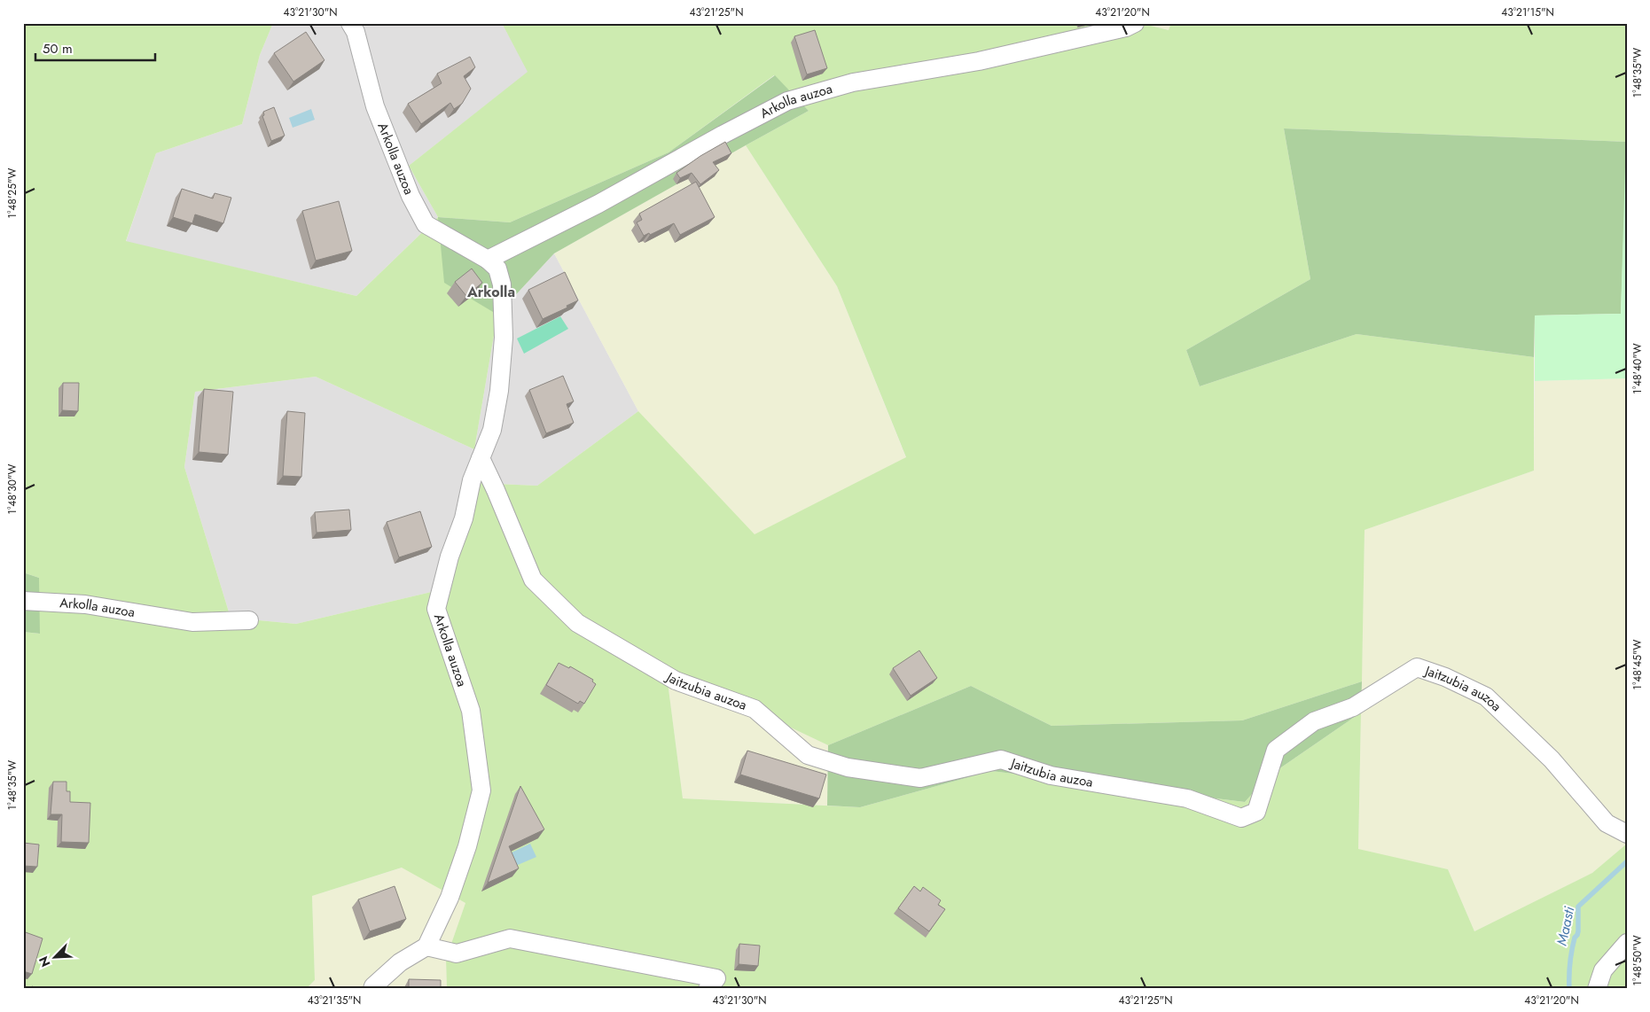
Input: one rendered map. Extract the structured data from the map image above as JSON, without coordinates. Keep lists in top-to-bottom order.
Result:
{
  "streets": {
    "street": ["Arkolla auzoa", "Jaitzubia auzoa"]
  },
  "crossings": [
    ["Arkolla auzoa", "Jaitzubia auzoa"]
  ],
  "districts": ["Arkolla"],
  "water": ["Maasti"],
  "scale_bar": "50 m",
  "north": "bottom left",
  "coordinates": [
    "43°21'30\"N",
    "43°21'25\"N",
    "43°21'20\"N",
    "43°21'15\"N",
    "1°48'35\"W",
    "1°48'25\"W",
    "1°48'40\"W",
    "1°48'30\"W",
    "1°48'45\"W",
    "1°48'50\"W",
    "43°21'35\"N"
  ]
}
